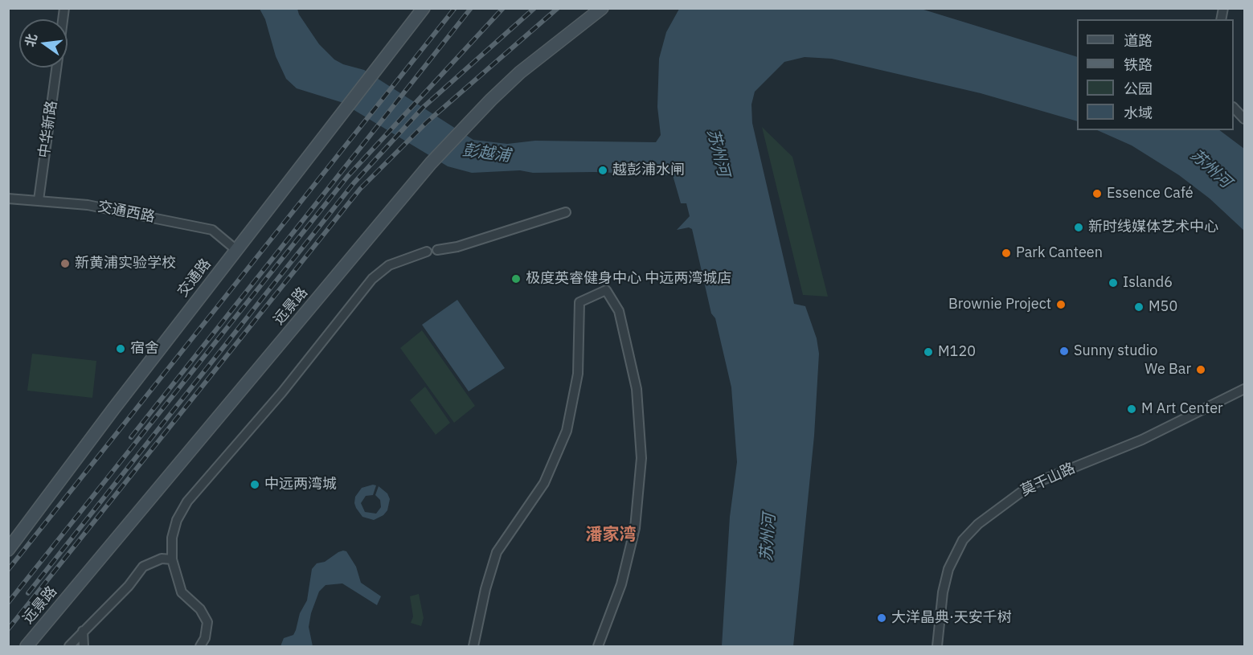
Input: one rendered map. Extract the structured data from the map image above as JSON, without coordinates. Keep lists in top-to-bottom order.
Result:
{
  "streets": {
    "street": [
      "中华新路",
      "交通西路",
      "交通路",
      "远景路",
      "莫干山路"
    ]
  },
  "crossings": [
    ["中华新路", "交通西路"],
    ["交通西路", "交通路"]
  ],
  "districts": ["潘家湾"],
  "water": ["苏州河", "彭越浦"],
  "places": [
    "越彭浦水闸",
    "Essence Café",
    "新时线媒体艺术中心",
    "Park Canteen",
    "新黄浦实验学校",
    "极度英睿健身中心 中远两湾城店",
    "Island6",
    "Brownie Project",
    "M50",
    "宿舍",
    "Sunny studio",
    "M120",
    "We Bar",
    "M Art Center",
    "中远两湾城",
    "大洋晶典·天安千树"
  ],
  "legend": [
    "道路",
    "铁路",
    "公园",
    "水域"
  ],
  "north": "left"
}
